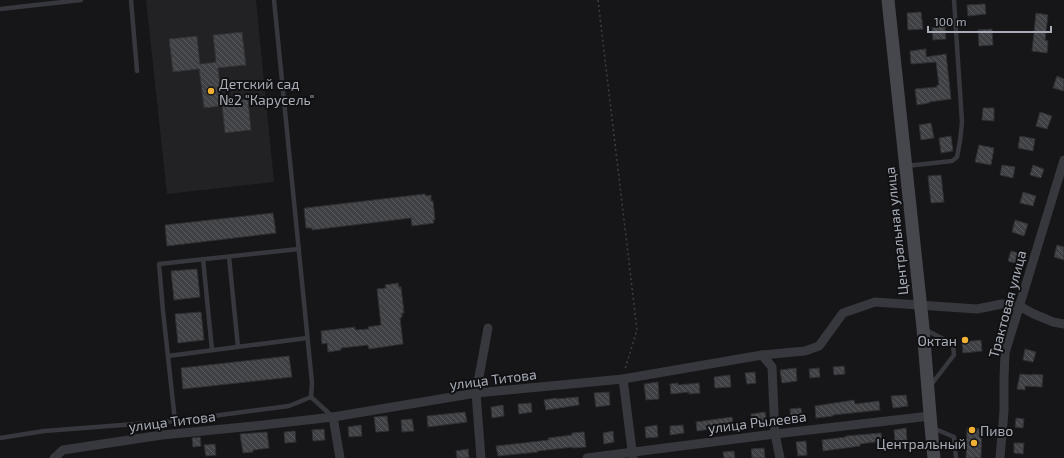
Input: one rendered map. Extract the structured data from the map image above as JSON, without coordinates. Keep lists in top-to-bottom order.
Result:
{
  "streets": {
    "street": [
      "Центральная улица",
      "Трактовая улица",
      "улица Титова",
      "улица Рылеева"
    ]
  },
  "crossings": [
    ["Центральная улица", "улица Титова"],
    ["Центральная улица", "улица Рылеева"],
    ["Трактовая улица", "улица Титова"]
  ],
  "places": [
    "Детский сад №2 \"Карусель\"",
    "Октан",
    "Пиво",
    "Центральный"
  ],
  "scale_bar": "100 m"
}
